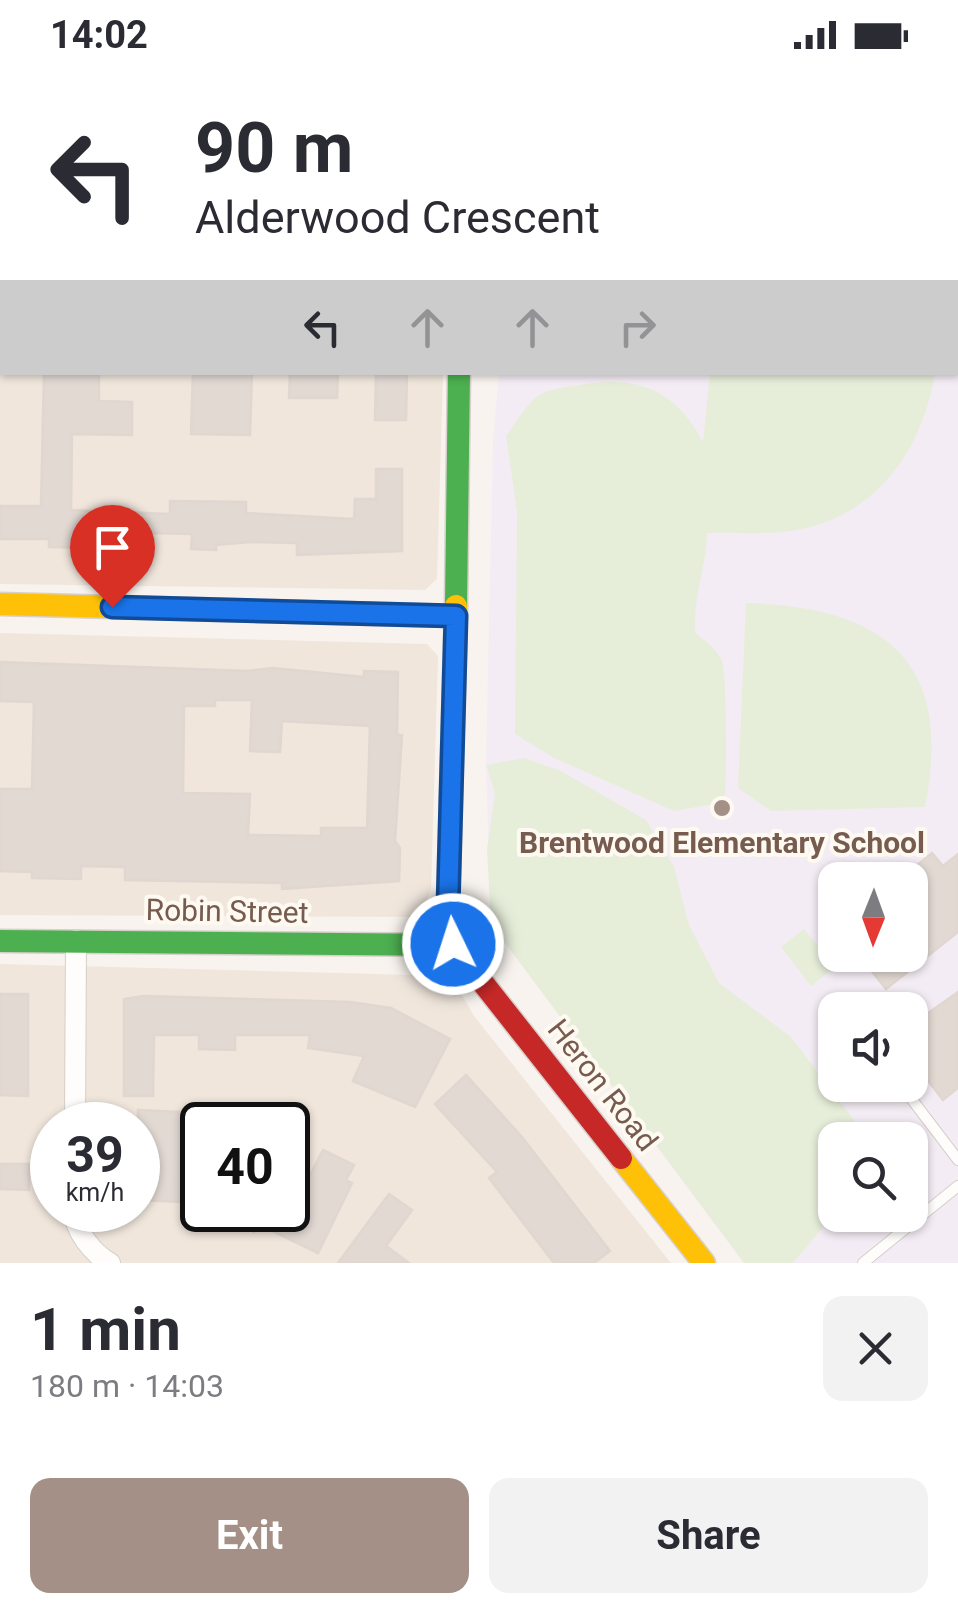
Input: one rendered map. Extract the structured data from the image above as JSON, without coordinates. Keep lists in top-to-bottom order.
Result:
{
  "streets": {
    "street": ["Robin Street", "Heron Road"]
  },
  "crossings": [
    ["Robin Street", "Heron Road"]
  ],
  "places": ["Brentwood Elementary School"],
  "north": "bottom",
  "page": {
    "status": "14:02",
    "turn": ["90 m", "Alderwood Crescent"],
    "speed": "39 km/h",
    "limit": "40",
    "heading": ["1 min", "180 m · 14:03"],
    "buttons": ["Exit", "Share"]
  }
}
